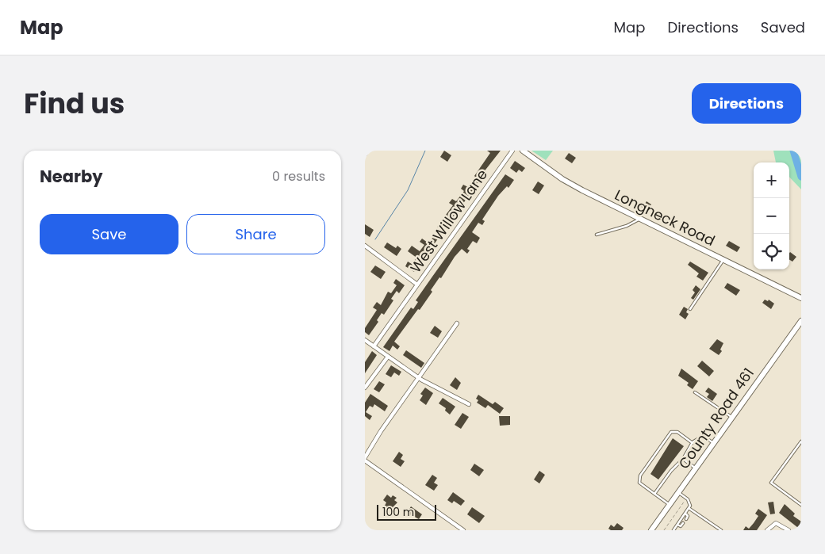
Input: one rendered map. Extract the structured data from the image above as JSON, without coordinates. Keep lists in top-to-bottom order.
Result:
{
  "streets": {
    "street": ["Longneck Road", "West Willow Lane", "County Road 461"]
  },
  "scale_bar": "100 m",
  "page": {
    "header": "Map",
    "nav": ["Map", "Directions", "Saved"],
    "title": "Find us",
    "buttons": [
      "Directions",
      ["Save", "Share"]
    ],
    "heading": ["Nearby", "0 results"],
    "map_buttons": ["+", "−"],
    "scale": "100 m"
  }
}
